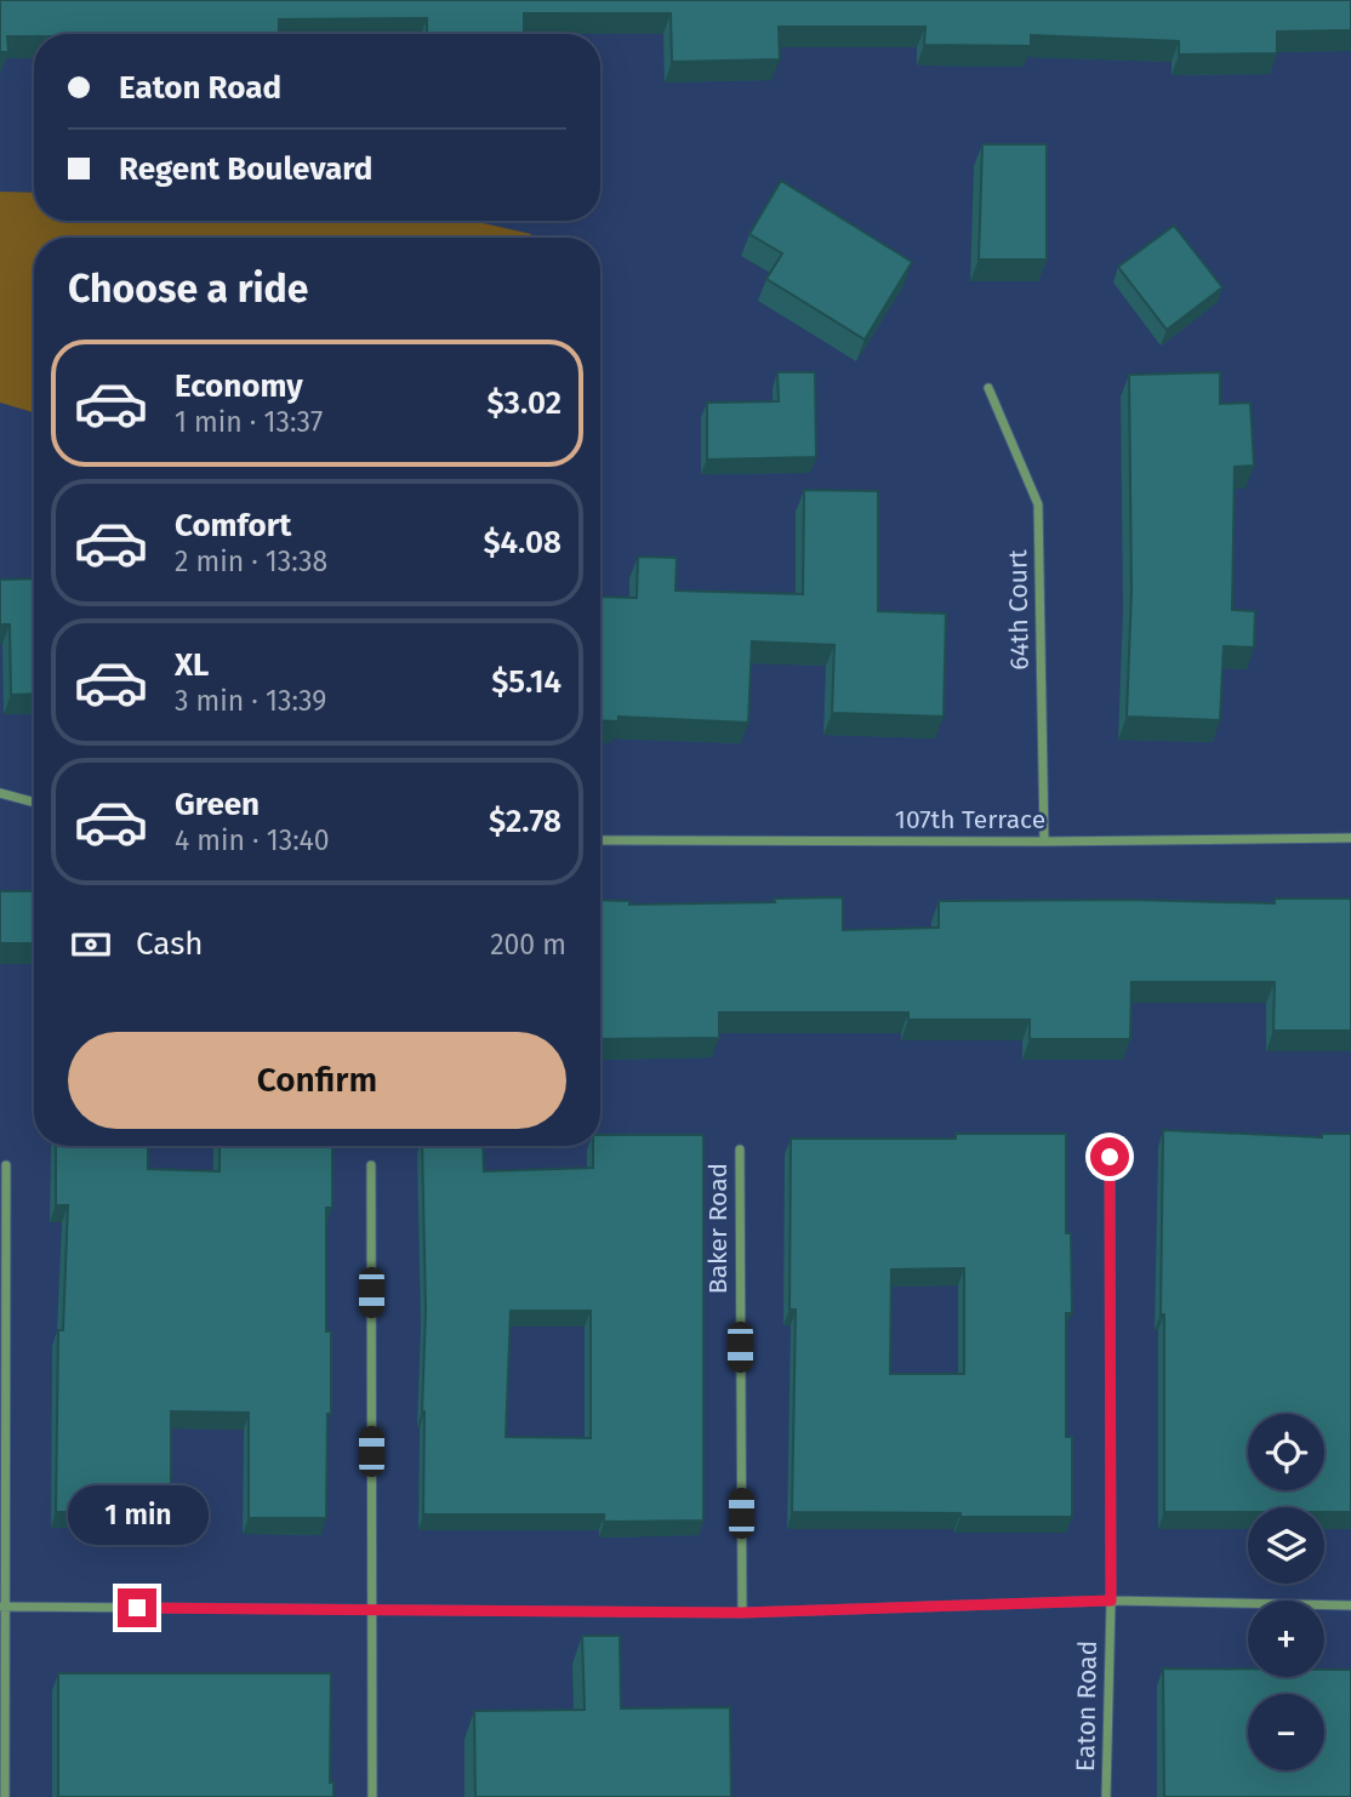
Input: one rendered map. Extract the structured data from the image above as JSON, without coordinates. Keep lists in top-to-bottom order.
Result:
{
  "streets": {
    "street": [
      "64th Court",
      "107th Terrace",
      "Baker Road",
      "Eaton Road"
    ]
  },
  "crossings": [
    ["64th Court", "107th Terrace"]
  ],
  "page": {
    "banner": ["Eaton Road", "Regent Boulevard"],
    "heading": "Choose a ride",
    "list": [
      {
        "name": "Economy",
        "note": "1 min · 13:37",
        "value": "$3.02"
      },
      {
        "name": "Comfort",
        "note": "2 min · 13:38",
        "value": "$4.08"
      },
      {
        "name": "XL",
        "note": "3 min · 13:39",
        "value": "$5.14"
      },
      {
        "name": "Green",
        "note": "4 min · 13:40",
        "value": "$2.78"
      }
    ],
    "pay": ["Cash", "200 m"],
    "buttons": "Confirm",
    "map_buttons": ["+", "−"],
    "bubble": "1 min"
  }
}
